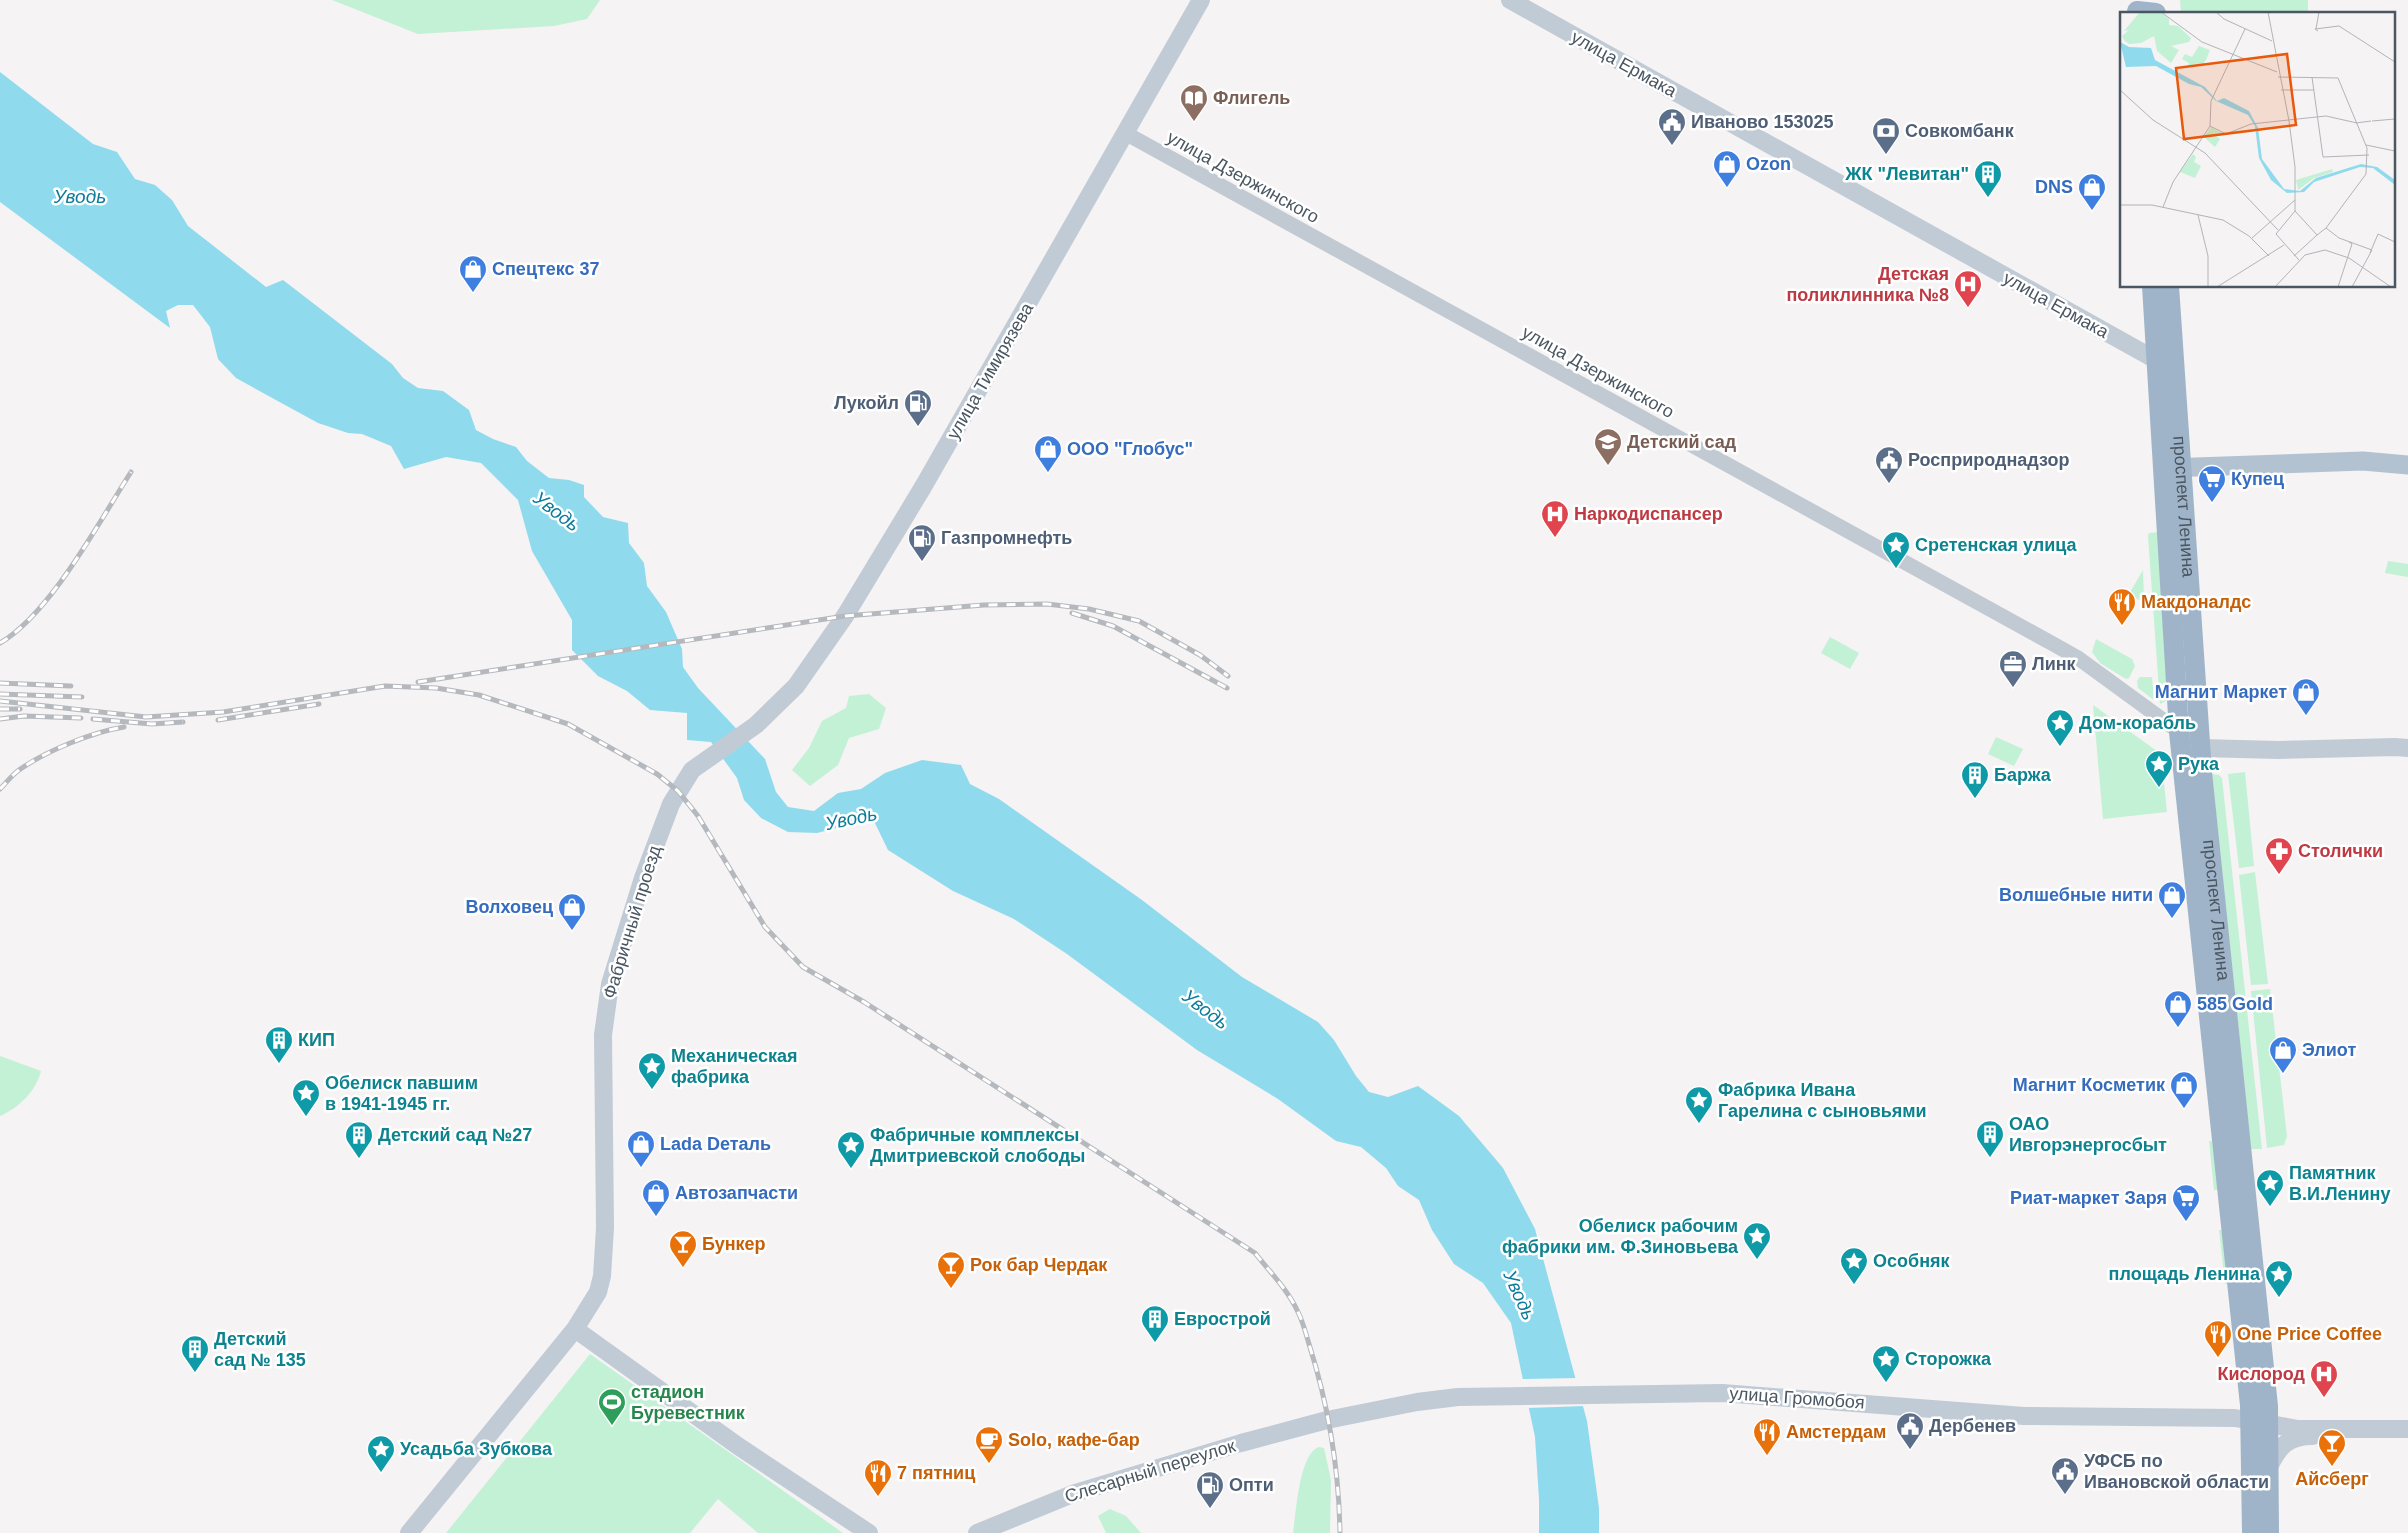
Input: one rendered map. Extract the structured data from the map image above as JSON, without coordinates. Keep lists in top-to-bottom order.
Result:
{
  "streets": {
    "highway": ["проспект Ленина"],
    "main road": [
      "улица Ермака",
      "улица Тимирязева",
      "Фабричный проезд",
      "улица Громобоя",
      "Слесарный переулок"
    ],
    "street": ["улица Дзержинского"]
  },
  "crossings": [
    ["улица Ермака", "проспект Ленина"],
    ["улица Дзержинского", "улица Тимирязева"],
    ["улица Дзержинского", "проспект Ленина"],
    ["улица Тимирязева", "Фабричный проезд"],
    ["проспект Ленина", "улица Громобоя"],
    ["улица Громобоя", "Слесарный переулок"]
  ],
  "water": ["Уводь"],
  "places": {
    "library": ["Флигель"],
    "public building": [
      "Иваново 153025",
      "Росприроднадзор",
      "Дербенев",
      "УФСБ по Ивановской области"
    ],
    "bank": ["Совкомбанк"],
    "shop": [
      "Ozon",
      "DNS",
      "Спецтекс 37",
      "ООО \"Глобус\"",
      "Магнит Маркет",
      "Волшебные нити",
      "Волховец",
      "585 Gold",
      "Элиот",
      "Магнит Косметик",
      "Lada Dеталь",
      "Автозапчасти"
    ],
    "building": [
      "ЖК \"Левитан\"",
      "Баржа",
      "КИП",
      "ОАО Ивгорэнергосбыт",
      "Детский сад №27",
      "Еврострой",
      "Детский сад № 135"
    ],
    "hospital": ["Детская поликлинника №8", "Наркодиспансер", "Кислород"],
    "fuel station": ["Лукойл", "Газпромнефть", "Опти"],
    "school or university": ["Детский сад"],
    "supermarket": ["Купец", "Риат-маркет Заря"],
    "place": [
      "Сретенская улица",
      "Дом-корабль",
      "Рука",
      "Механическая фабрика",
      "Обелиск павшим в 1941-1945 гг.",
      "Фабрика Ивана Гарелина с сыновьями",
      "Фабричные комплексы Дмитриевской слободы",
      "Памятник В.И.Ленину",
      "Обелиск рабочим фабрики им. Ф.Зиновьева",
      "Особняк",
      "площадь Ленина",
      "Сторожка",
      "Усадьба Зубкова"
    ],
    "restaurant": [
      "Макдоналдс",
      "One Price Coffee",
      "Амстердам",
      "7 пятниц"
    ],
    "office": ["Линк"],
    "pharmacy": ["Столички"],
    "bar": ["Бункер", "Рок бар Чердак", "Айсберг"],
    "sports": ["стадион Буревестник"],
    "cafe": ["Solo, кафе-бар"]
  }
}
